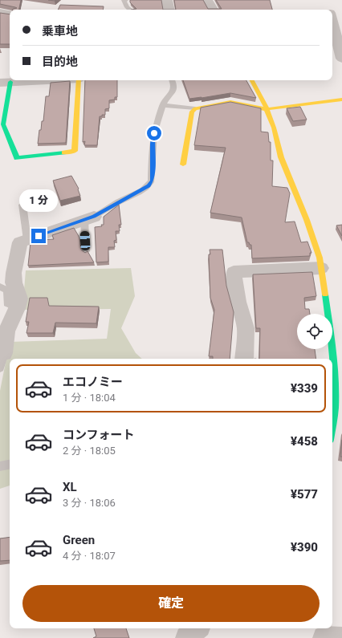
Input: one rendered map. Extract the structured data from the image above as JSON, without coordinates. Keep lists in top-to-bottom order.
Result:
{
  "page": {
    "banner": ["乗車地", "目的地"],
    "bubble": "1 分",
    "list": [
      {
        "name": "エコノミー",
        "note": "1 分 · 18:04",
        "value": "¥339"
      },
      {
        "name": "コンフォート",
        "note": "2 分 · 18:05",
        "value": "¥458"
      },
      {
        "name": "XL",
        "note": "3 分 · 18:06",
        "value": "¥577"
      },
      {
        "name": "Green",
        "note": "4 分 · 18:07",
        "value": "¥390"
      }
    ],
    "buttons": "確定"
  }
}
